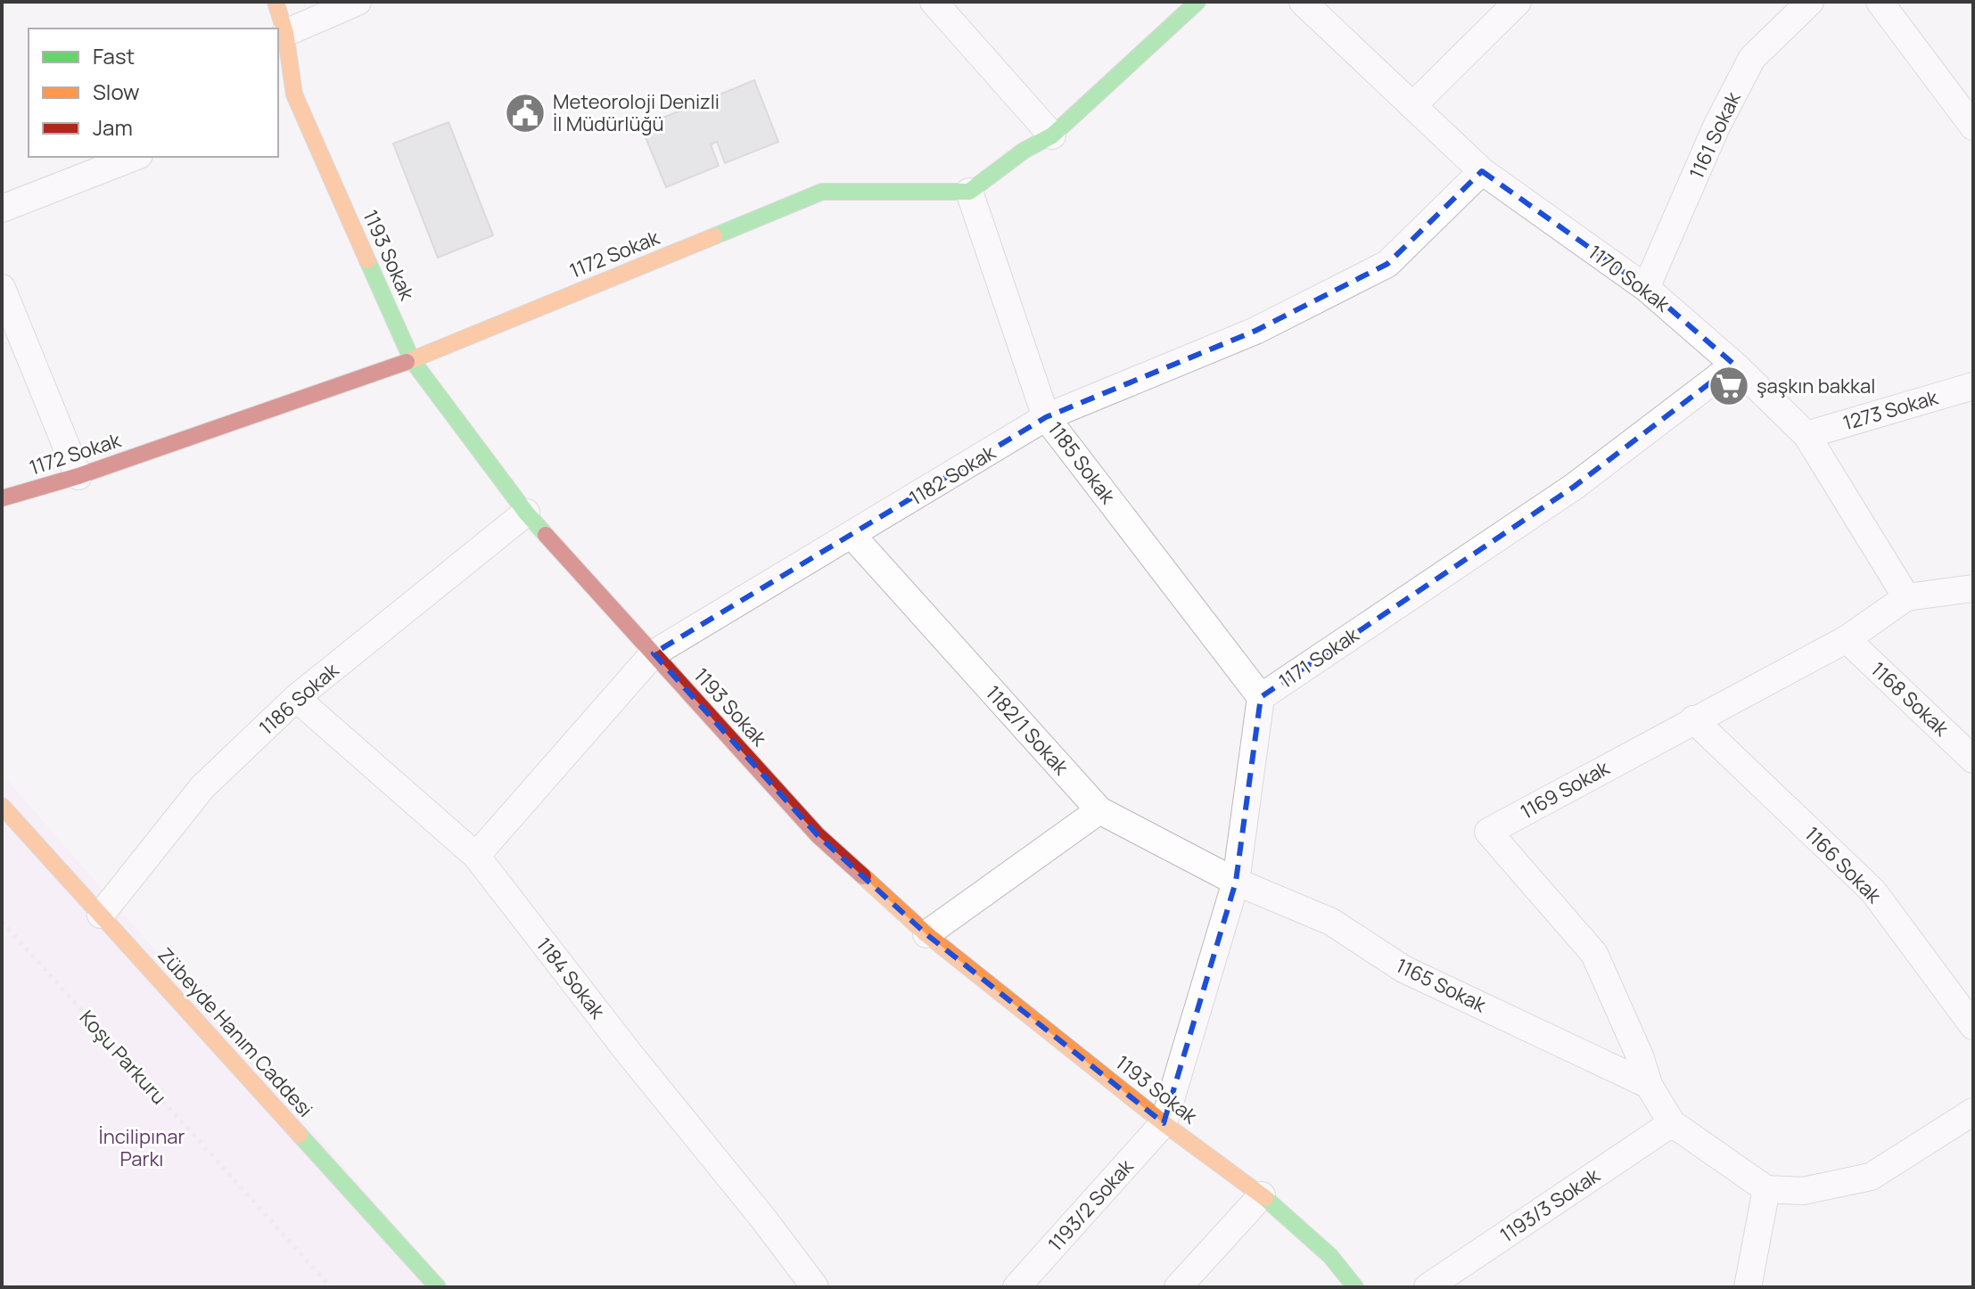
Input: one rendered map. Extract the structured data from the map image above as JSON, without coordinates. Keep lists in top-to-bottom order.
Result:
{
  "streets": {
    "street": [
      "1161 Sokak",
      "1172 Sokak",
      "1193 Sokak",
      "1170 Sokak",
      "1273 Sokak",
      "1185 Sokak",
      "1182 Sokak",
      "1171 Sokak",
      "1186 Sokak",
      "1168 Sokak",
      "1182/1 Sokak",
      "1169 Sokak",
      "1166 Sokak",
      "1184 Sokak",
      "1165 Sokak",
      "Zübeyde Hanım Caddesi",
      "1193/2 Sokak",
      "1193/3 Sokak"
    ],
    "path": ["Koşu Parkuru"]
  },
  "crossings": [
    ["1161 Sokak", "1170 Sokak"],
    ["1172 Sokak", "1193 Sokak"],
    ["1172 Sokak", "1185 Sokak"],
    ["1193 Sokak", "1182 Sokak"],
    ["1193 Sokak", "1171 Sokak"],
    ["1193 Sokak", "1186 Sokak"],
    ["1193 Sokak", "1193/2 Sokak"],
    ["1170 Sokak", "1273 Sokak"],
    ["1170 Sokak", "1182 Sokak"],
    ["1170 Sokak", "1171 Sokak"],
    ["1170 Sokak", "1169 Sokak"],
    ["1185 Sokak", "1182 Sokak"],
    ["1185 Sokak", "1171 Sokak"],
    ["1182 Sokak", "1182/1 Sokak"],
    ["1182 Sokak", "1184 Sokak"],
    ["1171 Sokak", "1182/1 Sokak"],
    ["1171 Sokak", "1165 Sokak"],
    ["1171 Sokak", "1193/2 Sokak"],
    ["1186 Sokak", "1184 Sokak"],
    ["1186 Sokak", "Zübeyde Hanım Caddesi"],
    ["1168 Sokak", "1169 Sokak"],
    ["1182/1 Sokak", "1165 Sokak"],
    ["1169 Sokak", "1166 Sokak"],
    ["1169 Sokak", "1165 Sokak"]
  ],
  "parks": ["İncilipınar Parkı"],
  "places": {
    "public building": ["Meteoroloji Denizli İl Müdürlüğü"],
    "supermarket": ["şaşkın bakkal"]
  },
  "legend": ["Fast", "Slow", "Jam"]
}
